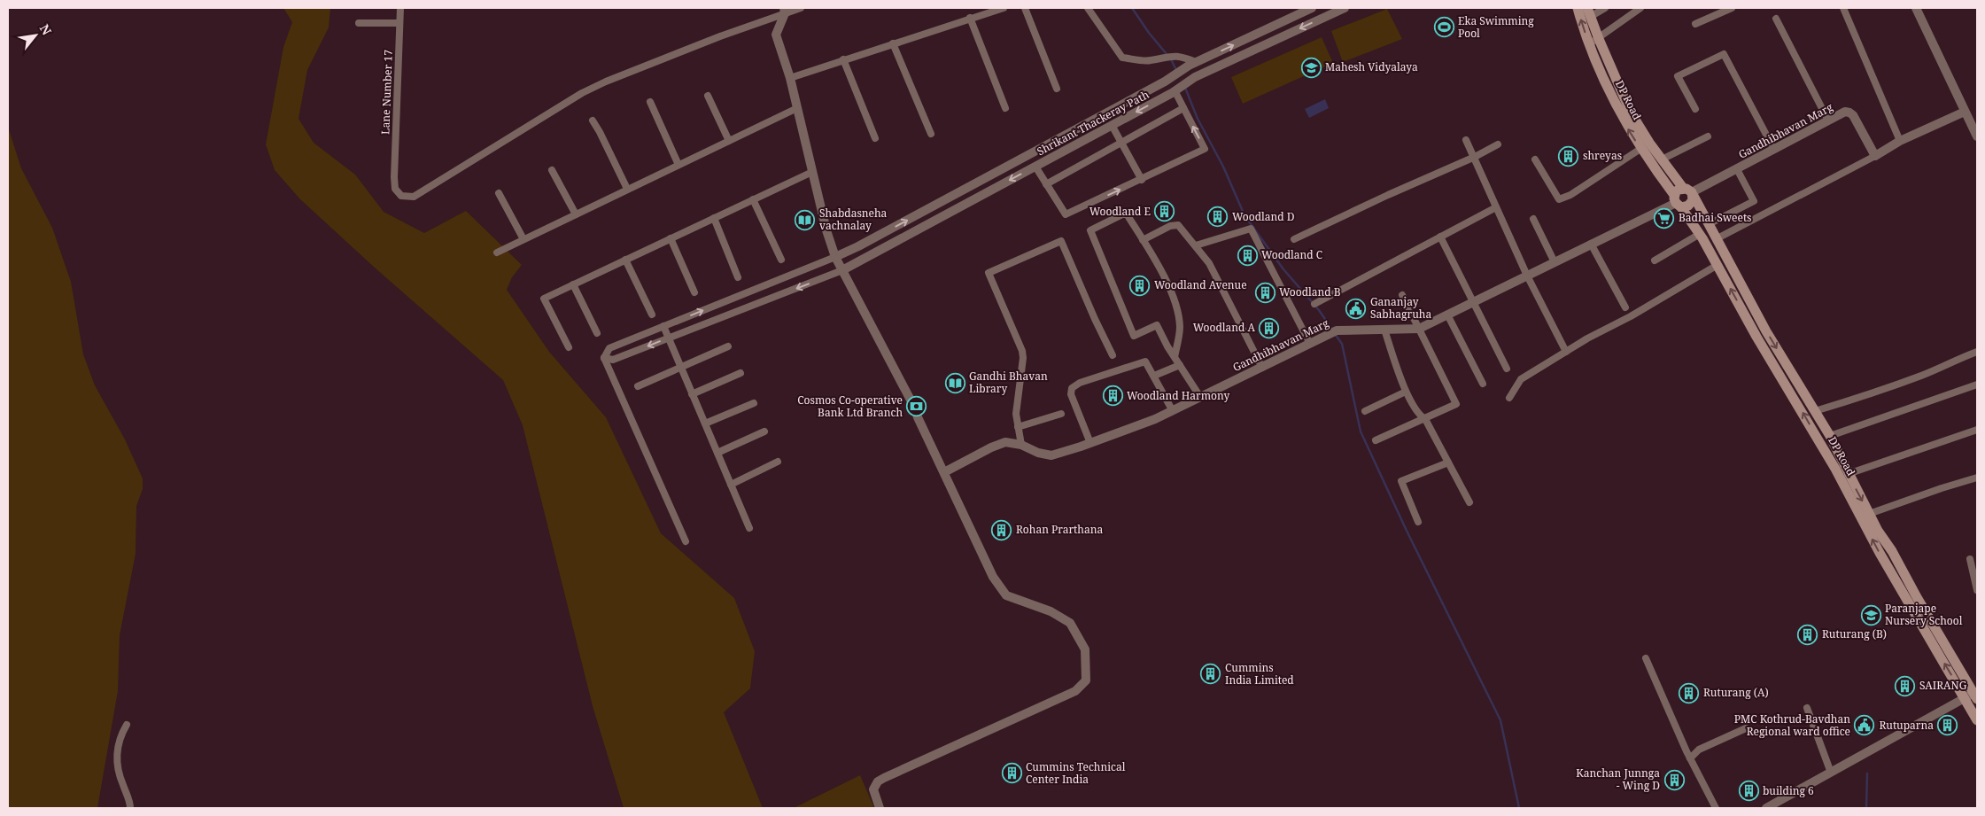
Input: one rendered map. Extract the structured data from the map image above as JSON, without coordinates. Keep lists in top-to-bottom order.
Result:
{
  "streets": {
    "main road": ["DP Road"],
    "street": ["Lane Number 17", "Shrikant Thackeray Path", "Gandhibhavan Marg"]
  },
  "crossings": [
    ["DP Road", "Gandhibhavan Marg"]
  ],
  "places": {
    "sports": ["Eka Swimming Pool"],
    "school or university": ["Mahesh Vidyalaya", "Paranjape Nursery School"],
    "building": [
      "shreyas",
      "Woodland E",
      "Woodland D",
      "Woodland C",
      "Woodland Avenue",
      "Woodland B",
      "Woodland A",
      "Woodland Harmony",
      "Rohan Prarthana",
      "Ruturang (B)",
      "Cummins India Limited",
      "SAIRANG",
      "Ruturang (A)",
      "Rutuparna",
      "Cummins Technical Center India",
      "Kanchan Junnga - Wing D",
      "building 6"
    ],
    "supermarket": ["Badhai Sweets"],
    "library": ["Shabdasneha vachnalay", "Gandhi Bhavan Library"],
    "public building": ["Gananjay Sabhagruha", "PMC Kothrud-Bavdhan Regional ward office"],
    "bank": ["Cosmos Co-operative Bank Ltd Branch"]
  },
  "north": "top right"
}
